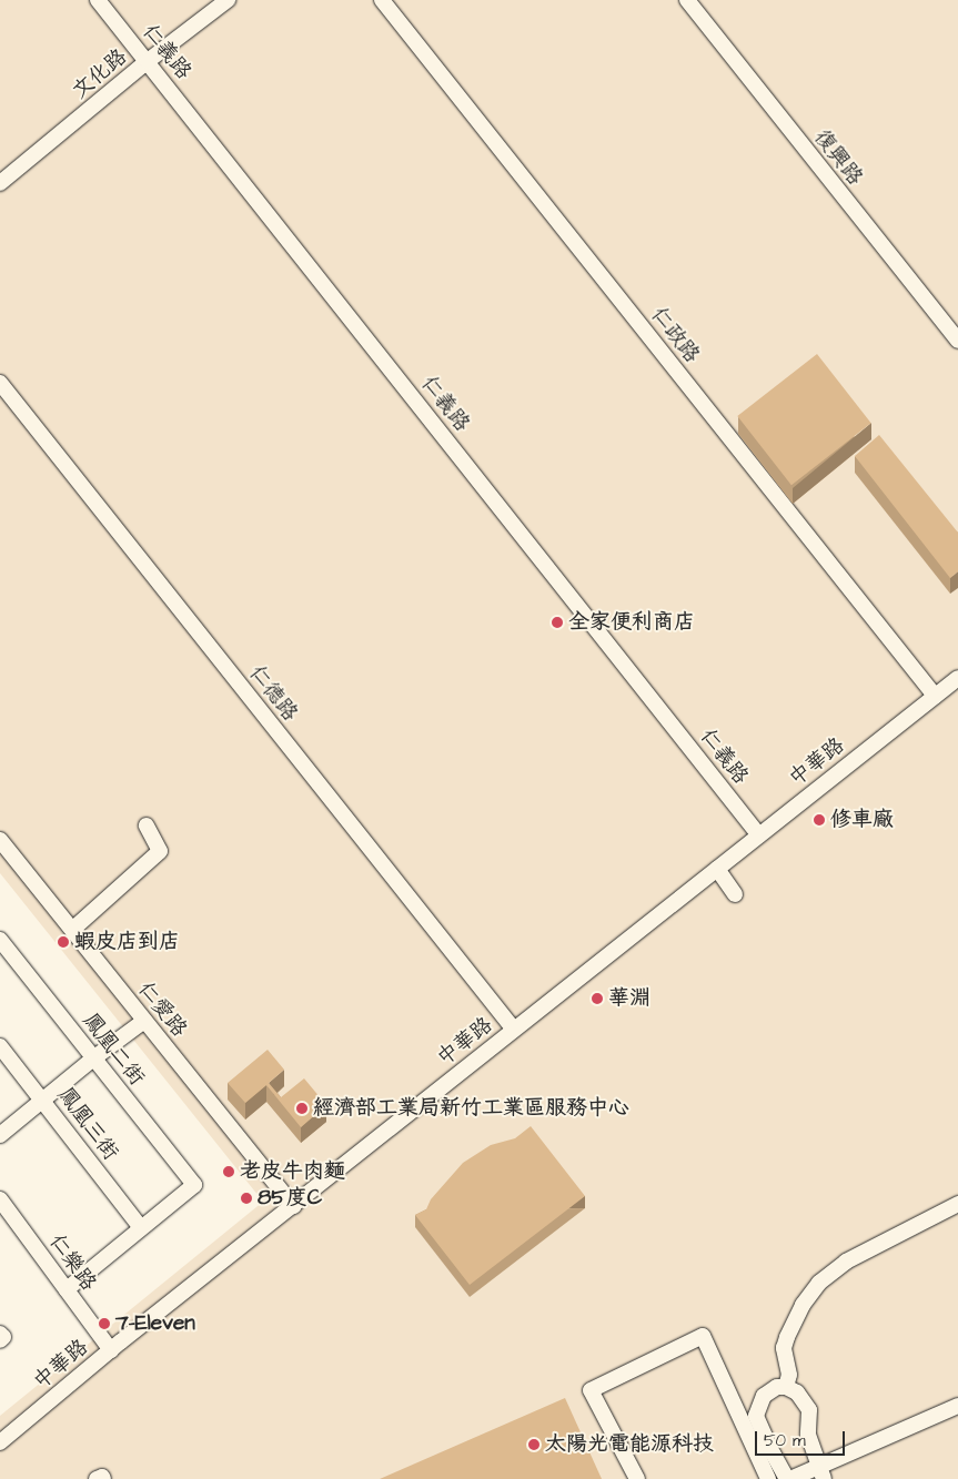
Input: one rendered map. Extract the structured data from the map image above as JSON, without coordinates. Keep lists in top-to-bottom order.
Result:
{
  "streets": {
    "street": [
      "仁義路",
      "文化路",
      "復興路",
      "仁政路",
      "仁德路",
      "中華路",
      "仁愛路",
      "鳳凰二街",
      "鳳凰三街",
      "仁樂路"
    ]
  },
  "crossings": [
    ["仁義路", "文化路"],
    ["仁義路", "中華路"],
    ["仁政路", "中華路"],
    ["仁德路", "中華路"],
    ["中華路", "仁愛路"],
    ["中華路", "仁樂路"],
    ["鳳凰二街", "鳳凰三街"]
  ],
  "places": [
    "全家便利商店",
    "修車廠",
    "蝦皮店到店",
    "華淵",
    "經濟部工業局新竹工業區服務中心",
    "老皮牛肉麵",
    "85度C",
    "7-Eleven",
    "太陽光電能源科技"
  ],
  "scale_bar": "50 m"
}
